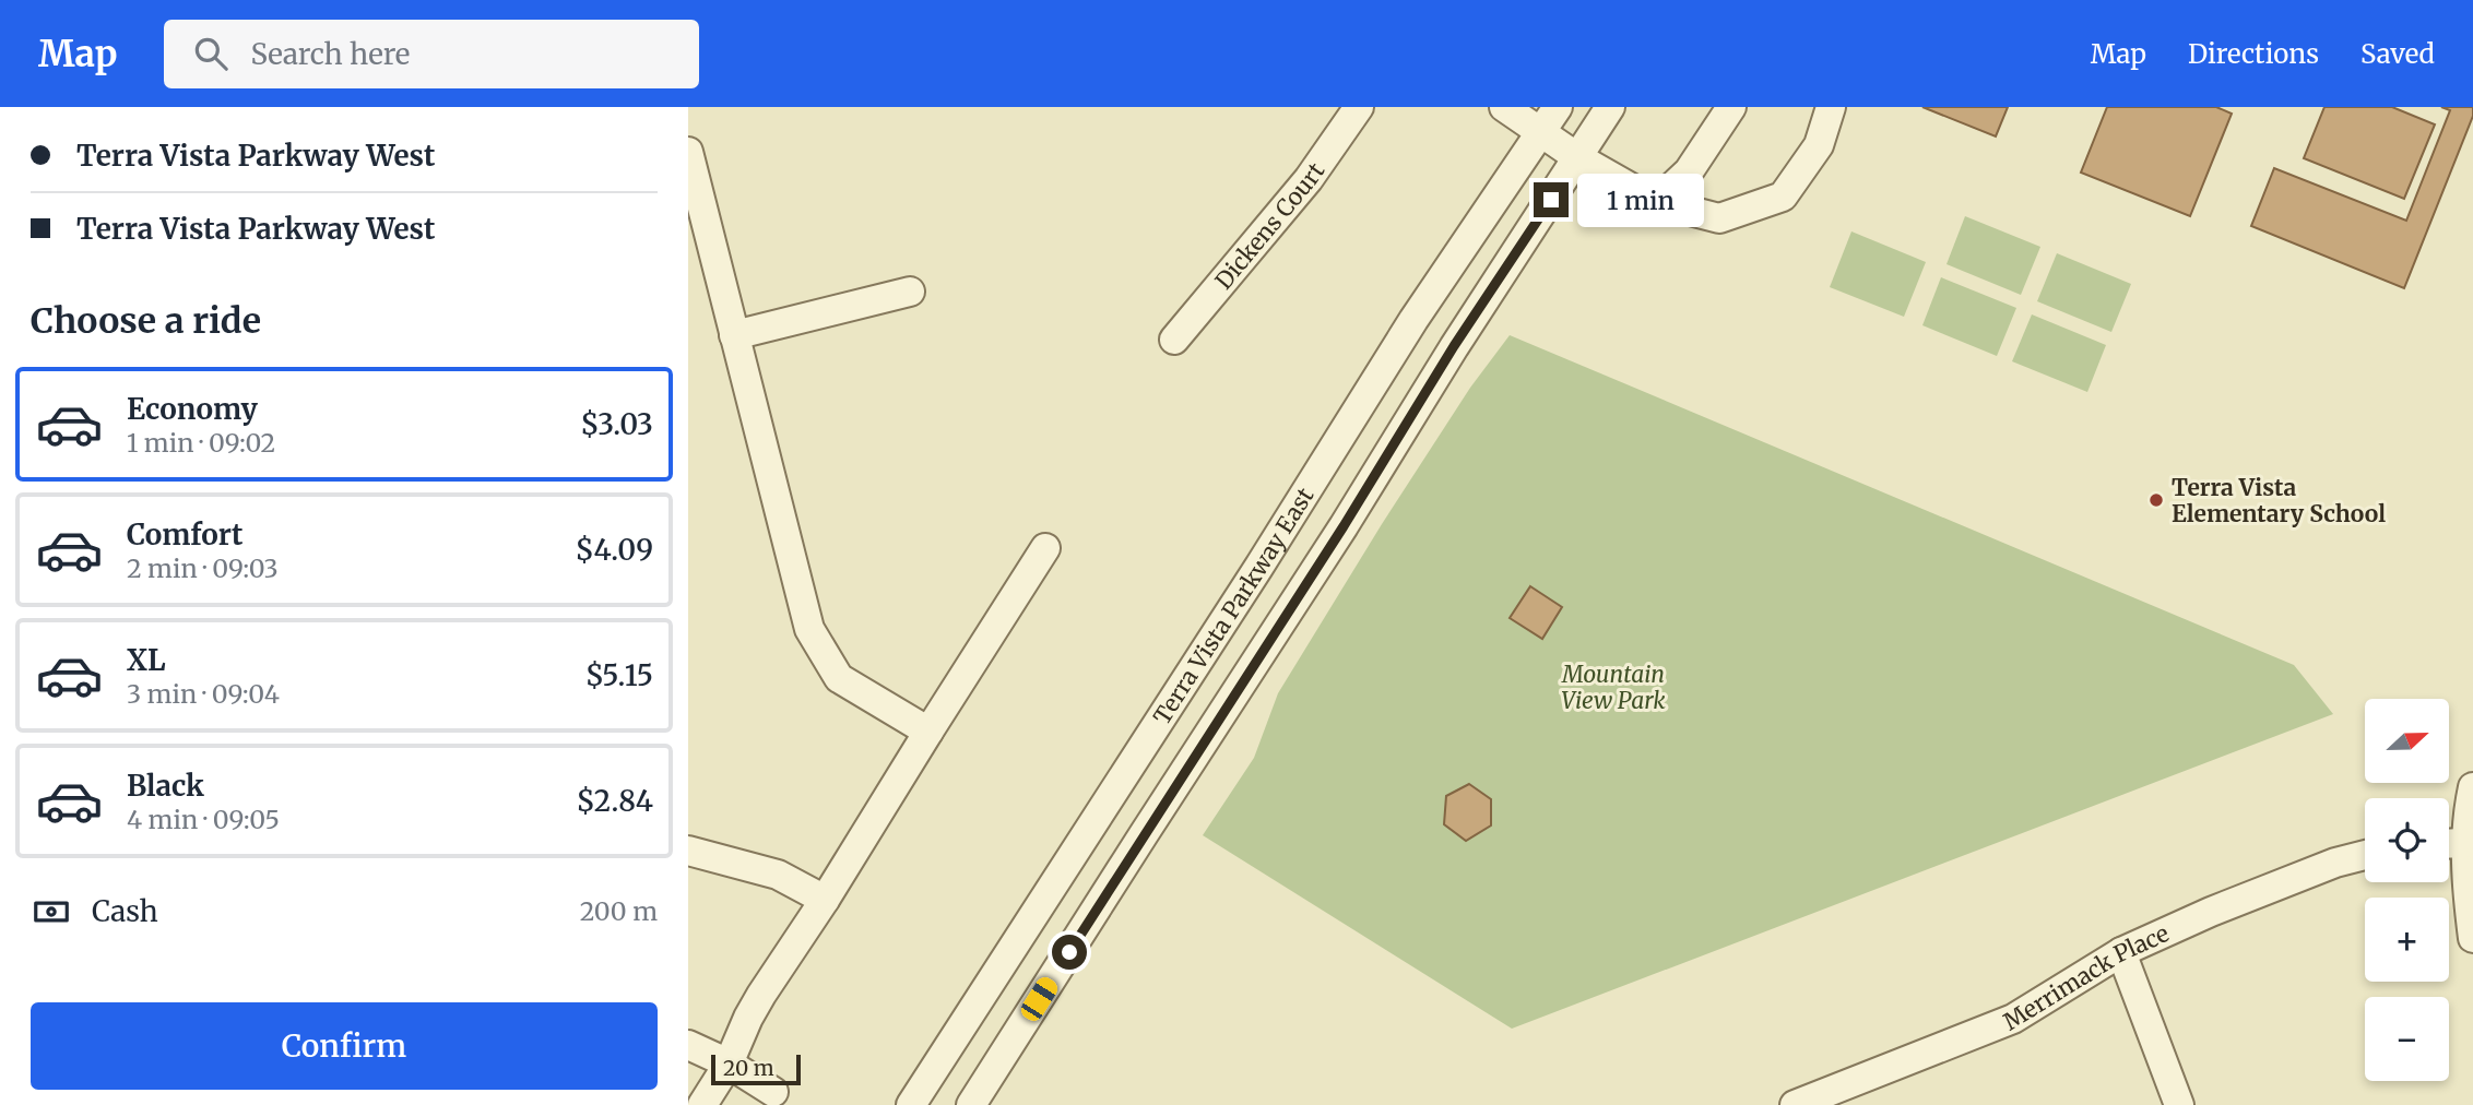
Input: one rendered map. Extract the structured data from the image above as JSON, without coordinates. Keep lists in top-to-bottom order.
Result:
{
  "streets": {
    "street": ["Dickens Court", "Terra Vista Parkway East", "Merrimack Place"]
  },
  "parks": ["Mountain View Park"],
  "places": ["Terra Vista Elementary School"],
  "scale_bar": "20 m",
  "north": "right",
  "page": {
    "header": "Map",
    "search": "Search here",
    "nav": ["Map", "Directions", "Saved"],
    "banner": ["Terra Vista Parkway West", "Terra Vista Parkway West"],
    "bubble": "1 min",
    "heading": "Choose a ride",
    "list": [
      {
        "name": "Economy",
        "note": "1 min · 09:02",
        "value": "$3.03"
      },
      {
        "name": "Comfort",
        "note": "2 min · 09:03",
        "value": "$4.09"
      },
      {
        "name": "XL",
        "note": "3 min · 09:04",
        "value": "$5.15"
      },
      {
        "name": "Black",
        "note": "4 min · 09:05",
        "value": "$2.84"
      }
    ],
    "map_buttons": ["+", "−"],
    "pay": ["Cash", "200 m"],
    "buttons": "Confirm",
    "scale": "20 m"
  }
}
